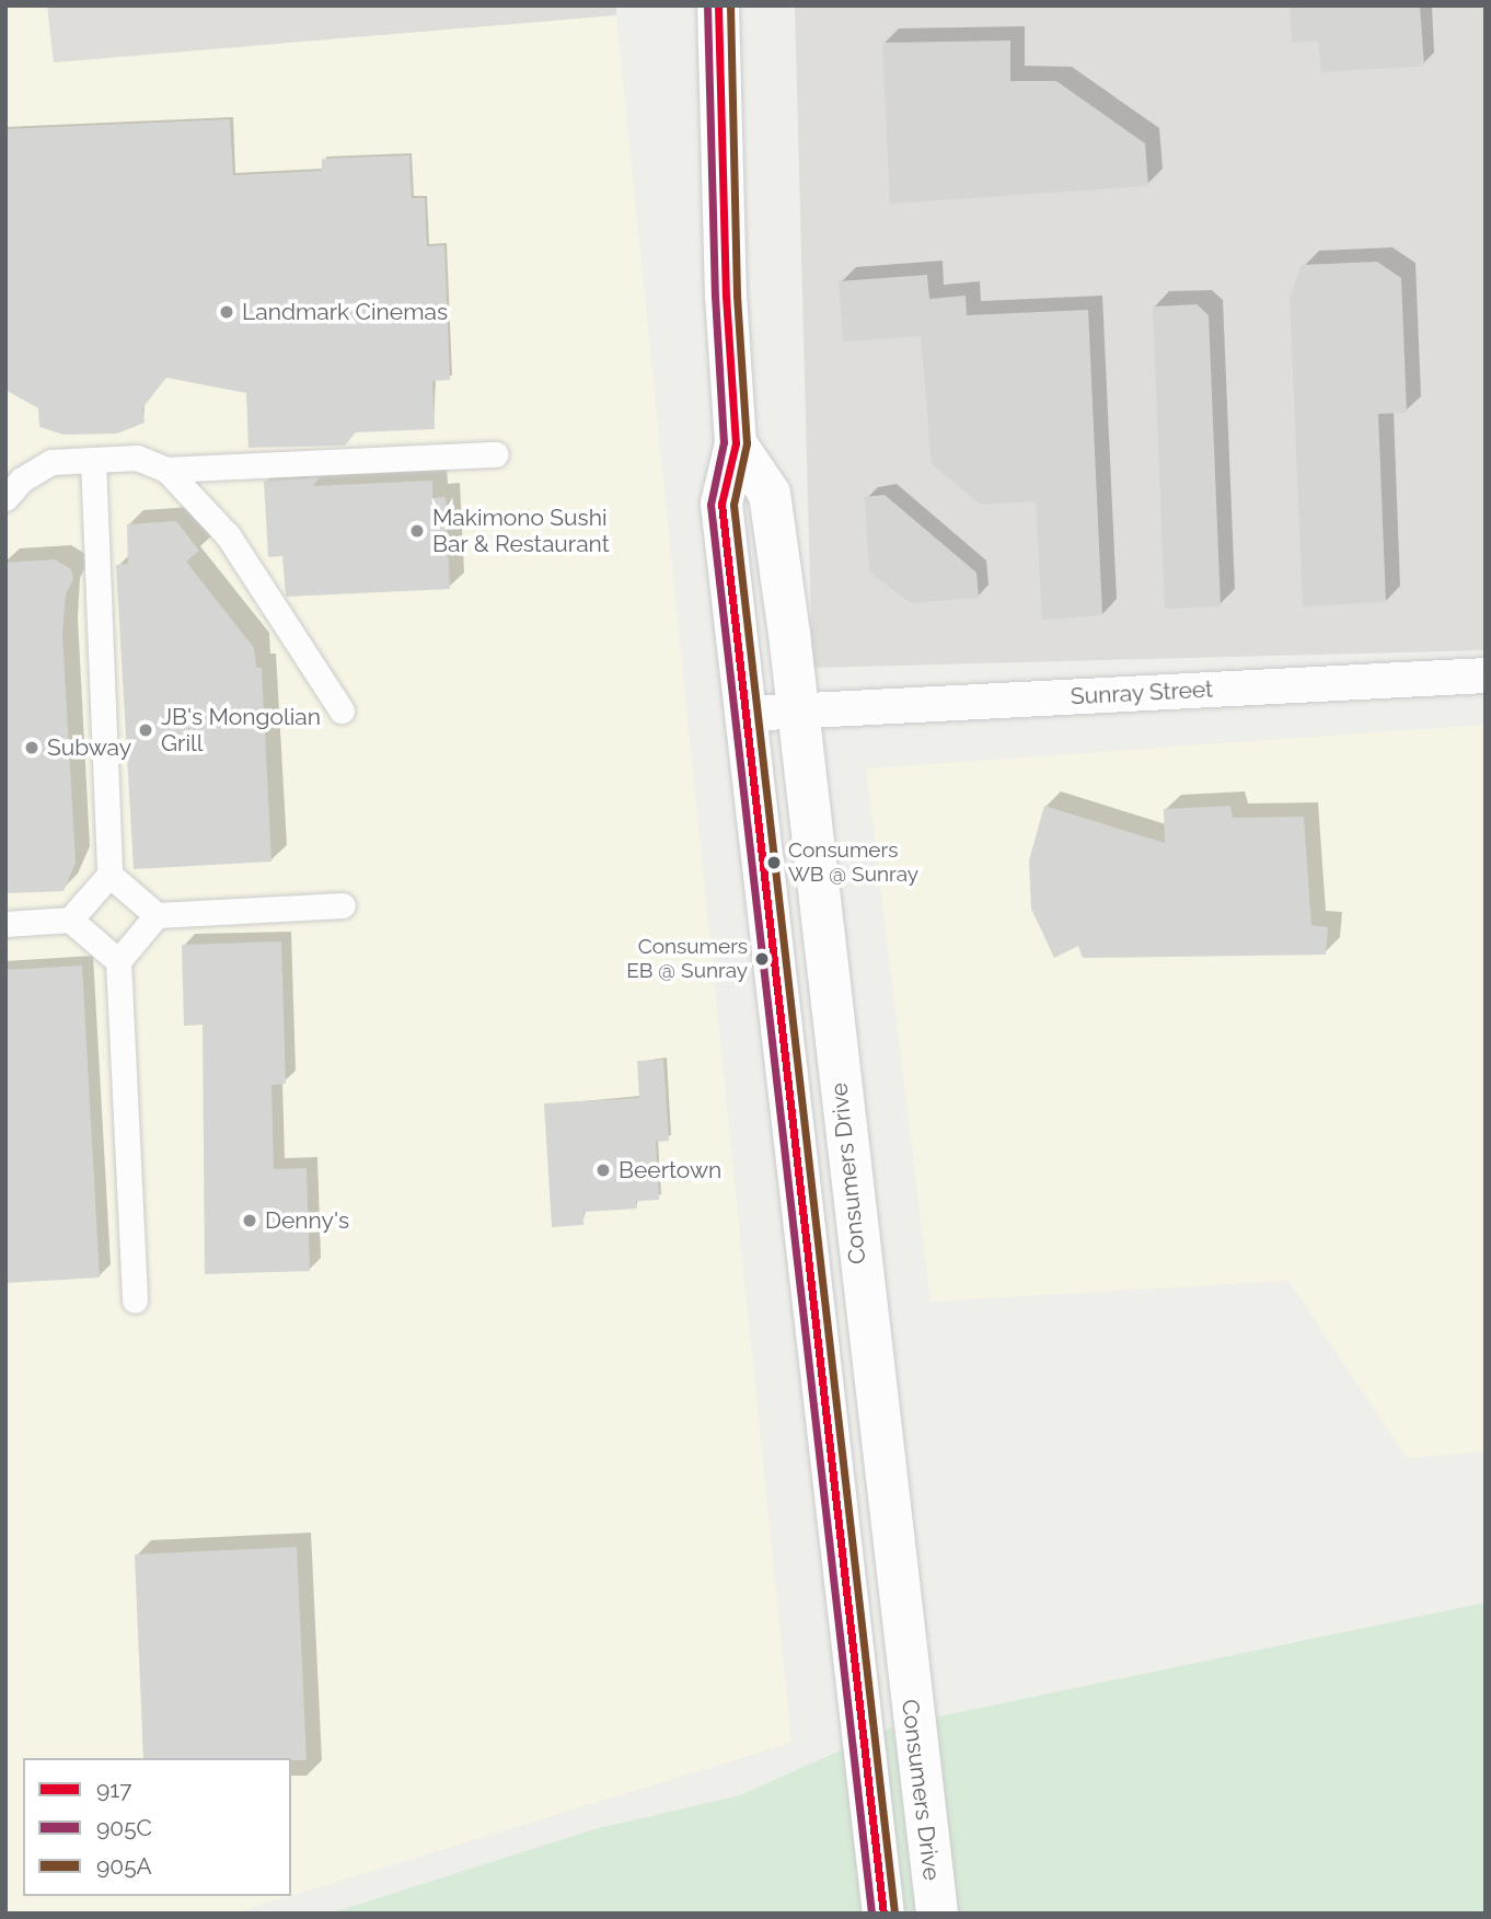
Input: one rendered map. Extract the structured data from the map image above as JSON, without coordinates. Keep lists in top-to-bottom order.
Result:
{
  "streets": {
    "main road": ["Consumers Drive"],
    "street": ["Sunray Street"]
  },
  "crossings": [
    ["Sunray Street", "Consumers Drive"]
  ],
  "places": [
    "Landmark Cinemas",
    "Makimono Sushi Bar & Restaurant",
    "JB's Mongolian Grill",
    "Subway",
    "Consumers WB @ Sunray",
    "Consumers EB @ Sunray",
    "Beertown",
    "Denny's"
  ],
  "lines": ["transit line 917", "transit line 905C", "transit line 905A"],
  "legend": ["917", "905C", "905A"]
}
